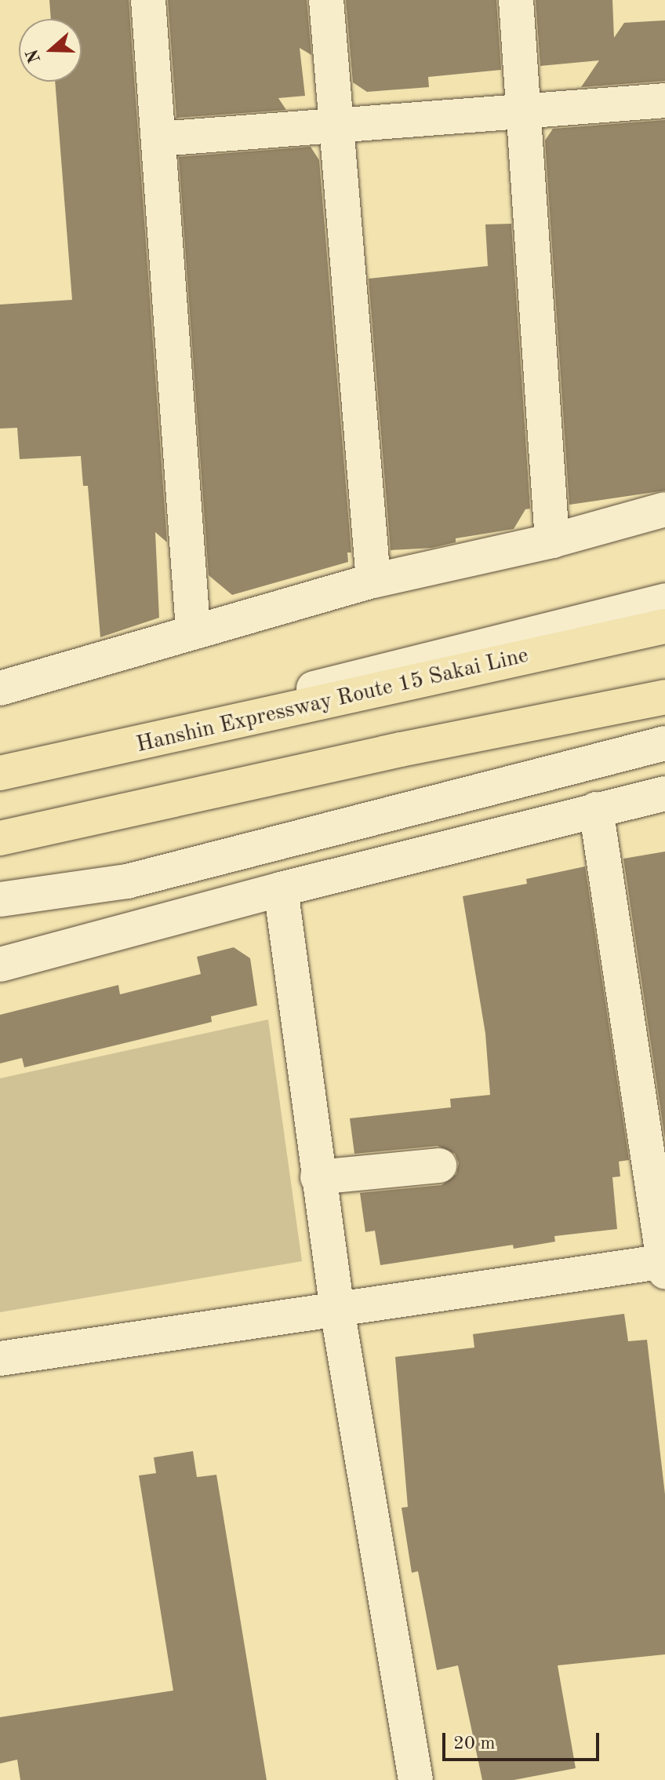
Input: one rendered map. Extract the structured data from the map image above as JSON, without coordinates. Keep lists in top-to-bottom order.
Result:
{
  "streets": {
    "highway": ["Hanshin Expressway Route 15 Sakai Line"]
  },
  "scale_bar": "20 m",
  "north": "left"
}
